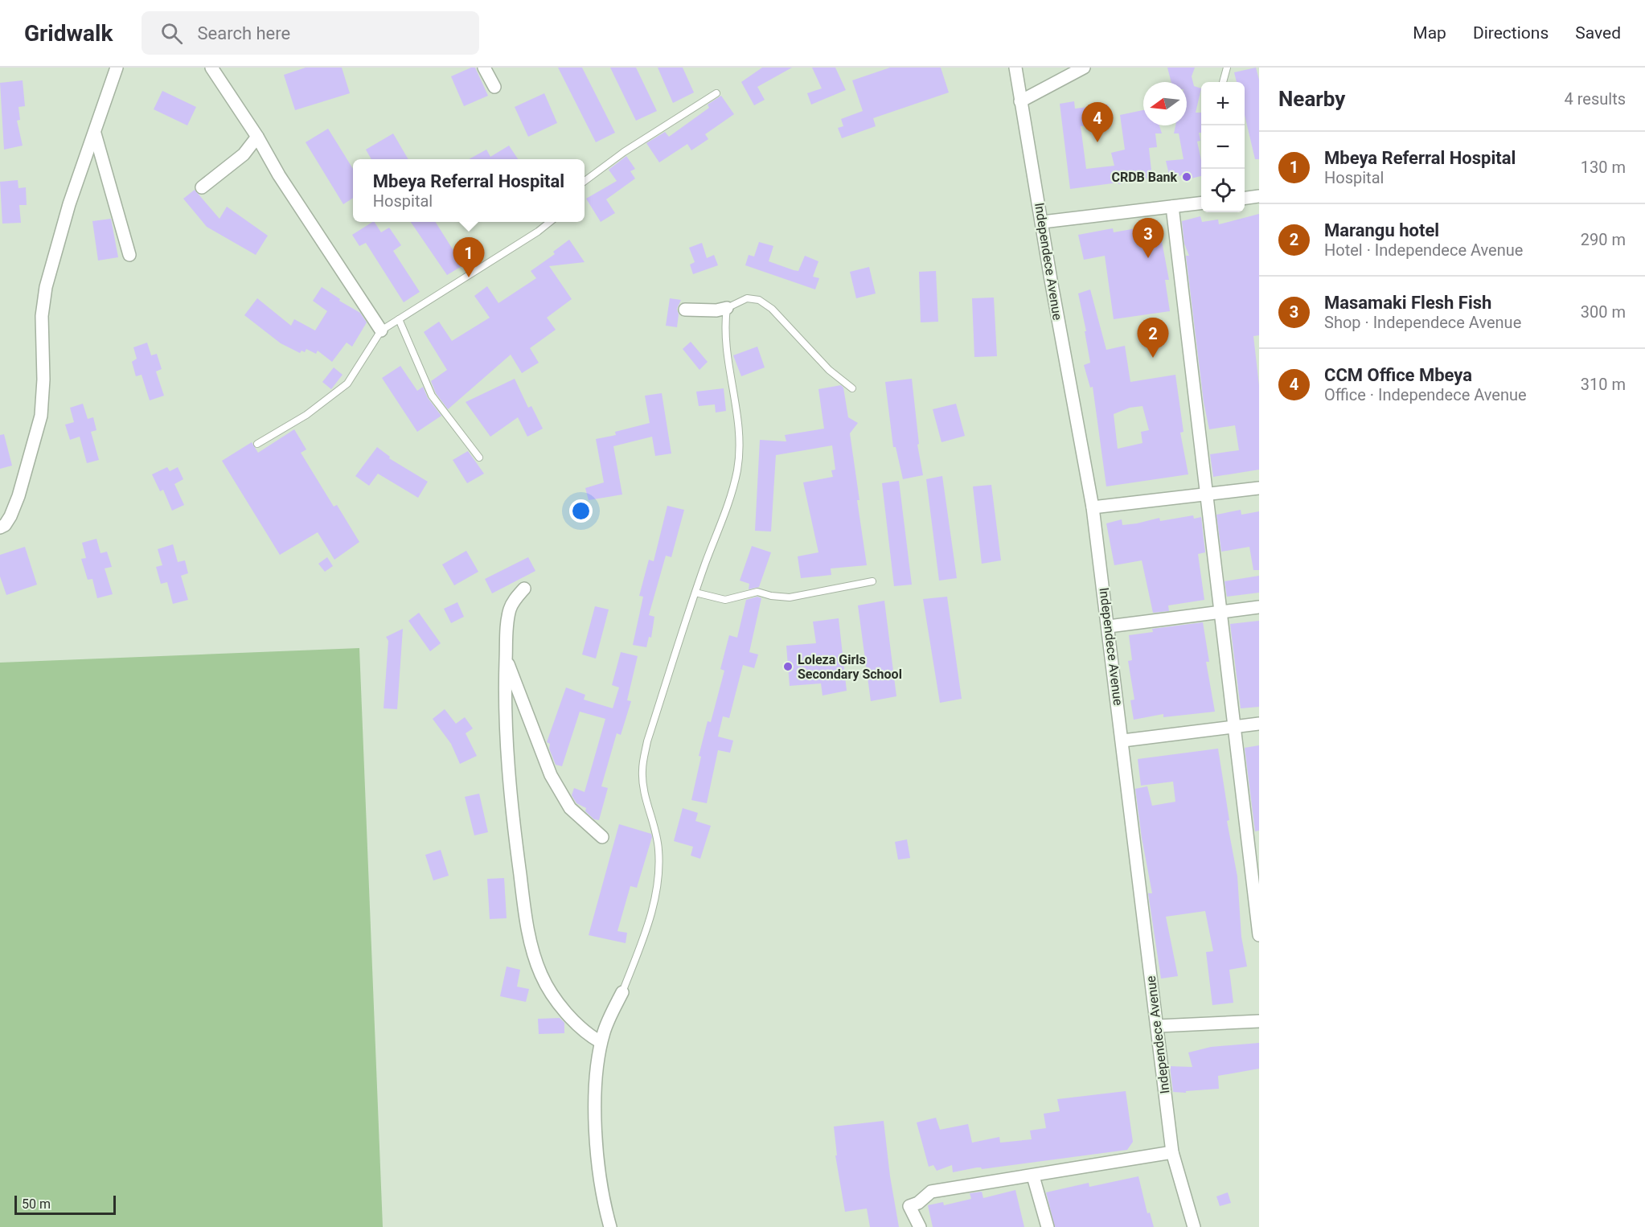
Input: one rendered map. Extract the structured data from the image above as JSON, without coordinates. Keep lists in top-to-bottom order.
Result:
{
  "streets": {
    "street": ["Independece Avenue"]
  },
  "places": ["CRDB Bank", "Loleza Girls Secondary School"],
  "scale_bar": "50 m",
  "north": "left",
  "page": {
    "header": "Gridwalk",
    "search": "Search here",
    "nav": ["Map", "Directions", "Saved"],
    "heading": ["Nearby", "4 results"],
    "map_buttons": ["+", "−"],
    "pins": [
      "4",
      "3",
      "1",
      "2"
    ],
    "list": [
      {
        "mark": "1",
        "name": "Mbeya Referral Hospital",
        "note": "Hospital",
        "value": "130 m"
      },
      {
        "mark": "2",
        "name": "Marangu hotel",
        "note": "Hotel · Independece Avenue",
        "value": "290 m"
      },
      {
        "mark": "3",
        "name": "Masamaki Flesh Fish",
        "note": "Shop · Independece Avenue",
        "value": "300 m"
      },
      {
        "mark": "4",
        "name": "CCM Office Mbeya",
        "note": "Office · Independece Avenue",
        "value": "310 m"
      }
    ],
    "popup": ["Mbeya Referral Hospital", "Hospital"],
    "scale": "50 m"
  }
}
